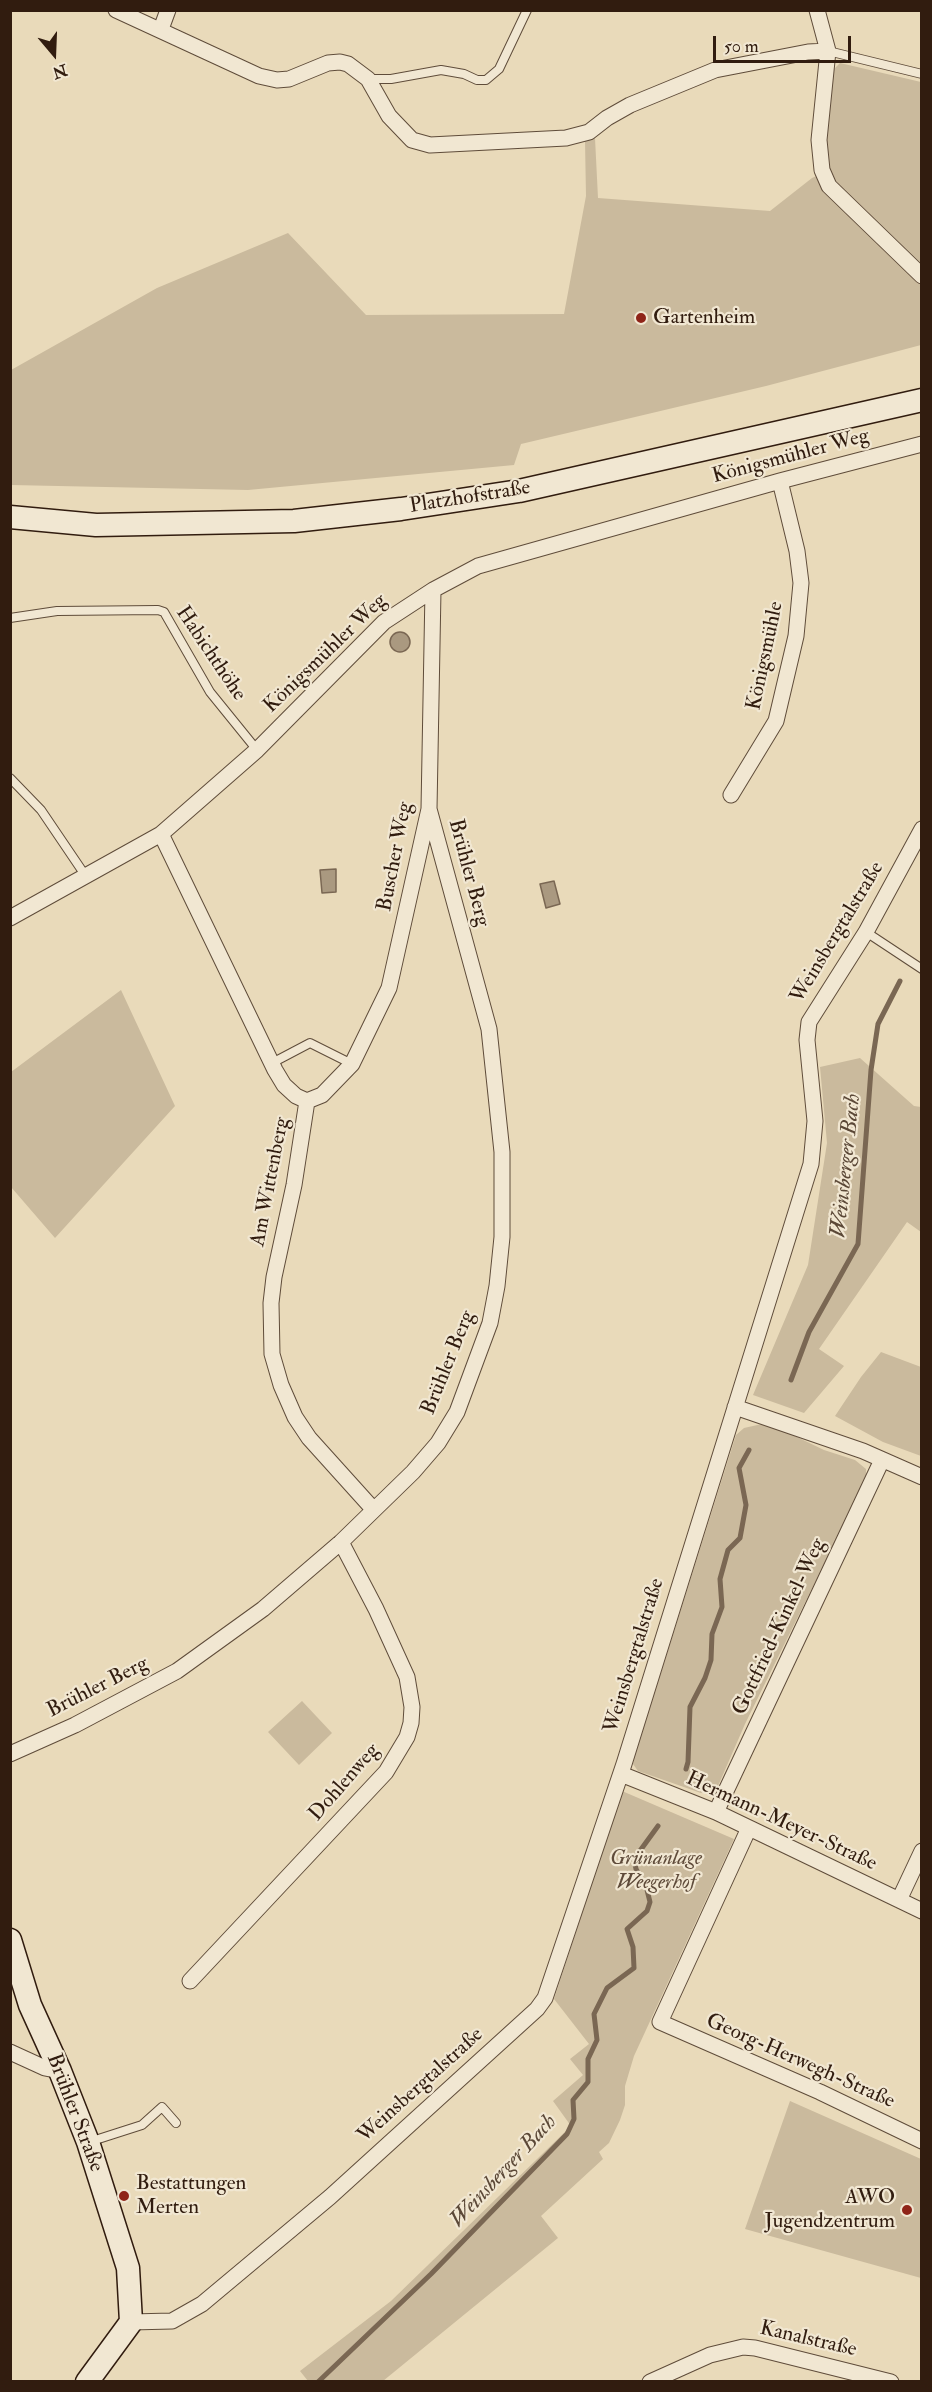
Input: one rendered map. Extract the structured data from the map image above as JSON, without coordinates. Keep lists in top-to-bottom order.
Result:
{
  "streets": {
    "main road": ["Platzhofstraße", "Brühler Straße"],
    "street": [
      "Königsmühler Weg",
      "Königsmühle",
      "Buscher Weg",
      "Brühler Berg",
      "Weinsbergtalstraße",
      "Am Wittenberg",
      "Gottfried-Kinkel-Weg",
      "Dohlenweg",
      "Hermann-Meyer-Straße",
      "Georg-Herwegh-Straße",
      "Kanalstraße"
    ],
    "lane": ["Habichthöhe"]
  },
  "crossings": [
    ["Königsmühler Weg", "Habichthöhe"],
    ["Königsmühler Weg", "Königsmühle"],
    ["Königsmühler Weg", "Buscher Weg"],
    ["Königsmühler Weg", "Am Wittenberg"],
    ["Buscher Weg", "Brühler Berg"],
    ["Buscher Weg", "Am Wittenberg"],
    ["Brühler Berg", "Am Wittenberg"],
    ["Brühler Berg", "Dohlenweg"],
    ["Weinsbergtalstraße", "Hermann-Meyer-Straße"],
    ["Weinsbergtalstraße", "Brühler Straße"],
    ["Gottfried-Kinkel-Weg", "Hermann-Meyer-Straße"],
    ["Hermann-Meyer-Straße", "Georg-Herwegh-Straße"]
  ],
  "water": ["Weinsberger Bach"],
  "parks": ["Grünanlage Weegerhof"],
  "places": ["Gartenheim", "Bestattungen Merten", "AWO Jugendzentrum"],
  "scale_bar": "50 m",
  "north": "bottom"
}
